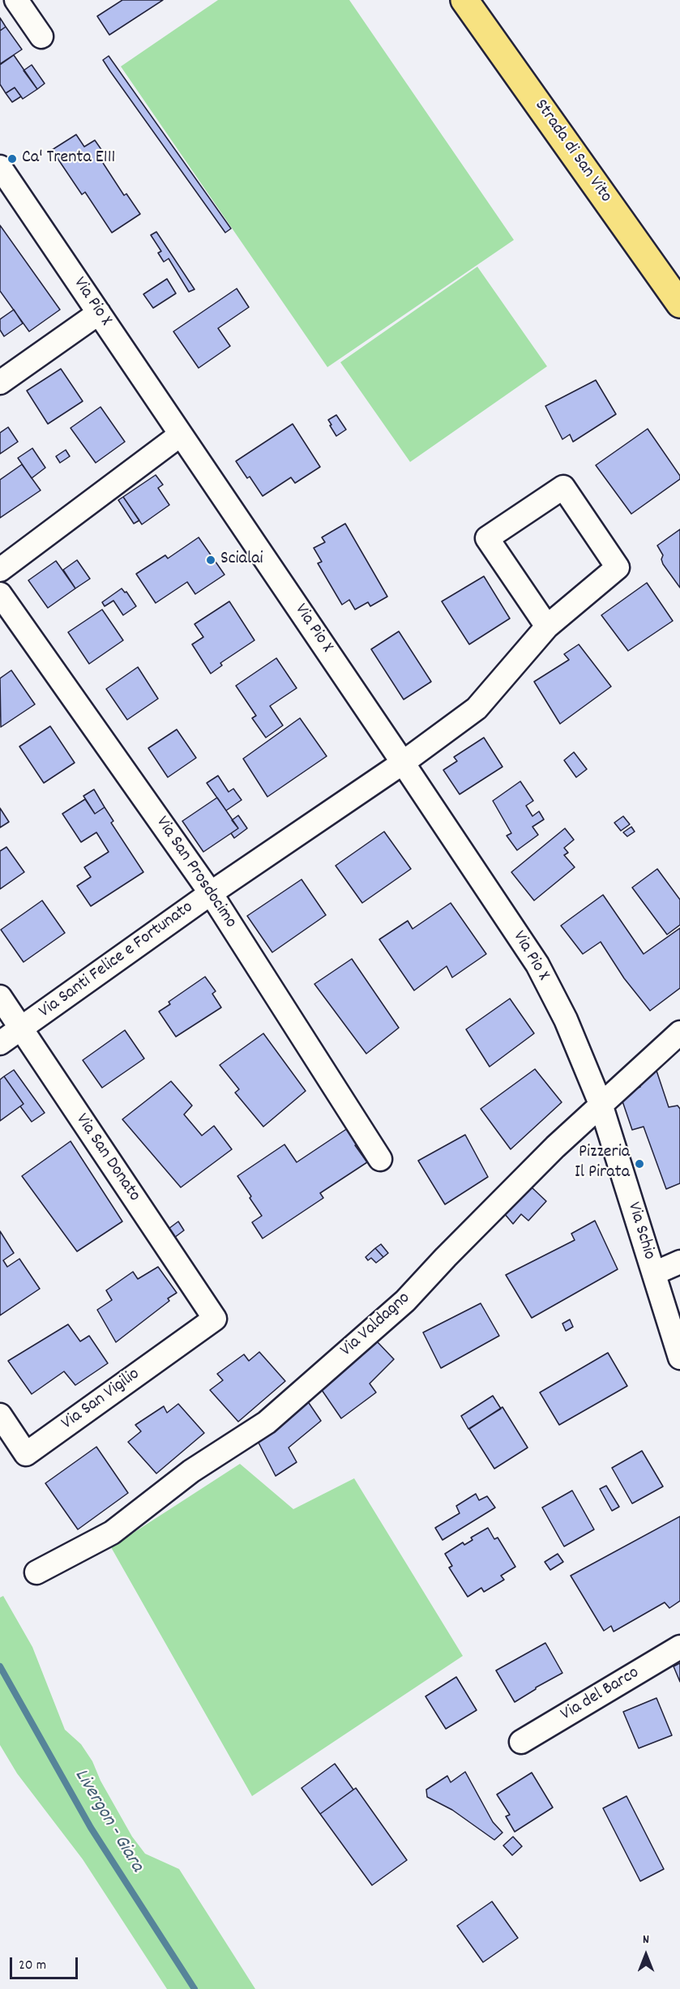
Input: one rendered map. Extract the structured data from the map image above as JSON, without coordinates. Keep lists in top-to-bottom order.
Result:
{
  "streets": {
    "main road": ["Strada di San Vito"],
    "street": [
      "Via Pio X",
      "Via San Prosdocimo",
      "Via Santi Felice e Fortunato",
      "Via San Donato",
      "Via Schio",
      "Via Valdagno",
      "Via San Vigilio",
      "Via del Barco"
    ]
  },
  "crossings": [
    ["Via Pio X", "Via Santi Felice e Fortunato"],
    ["Via Pio X", "Via Schio"],
    ["Via Pio X", "Via Valdagno"],
    ["Via San Prosdocimo", "Via Santi Felice e Fortunato"],
    ["Via Santi Felice e Fortunato", "Via San Donato"],
    ["Via San Donato", "Via San Vigilio"],
    ["Via Schio", "Via Valdagno"]
  ],
  "water": ["Livergon - Giara"],
  "places": ["Ca' Trenta E111", "Scialai", "Pizzeria Il Pirata"],
  "scale_bar": "20 m",
  "north": "top"
}
